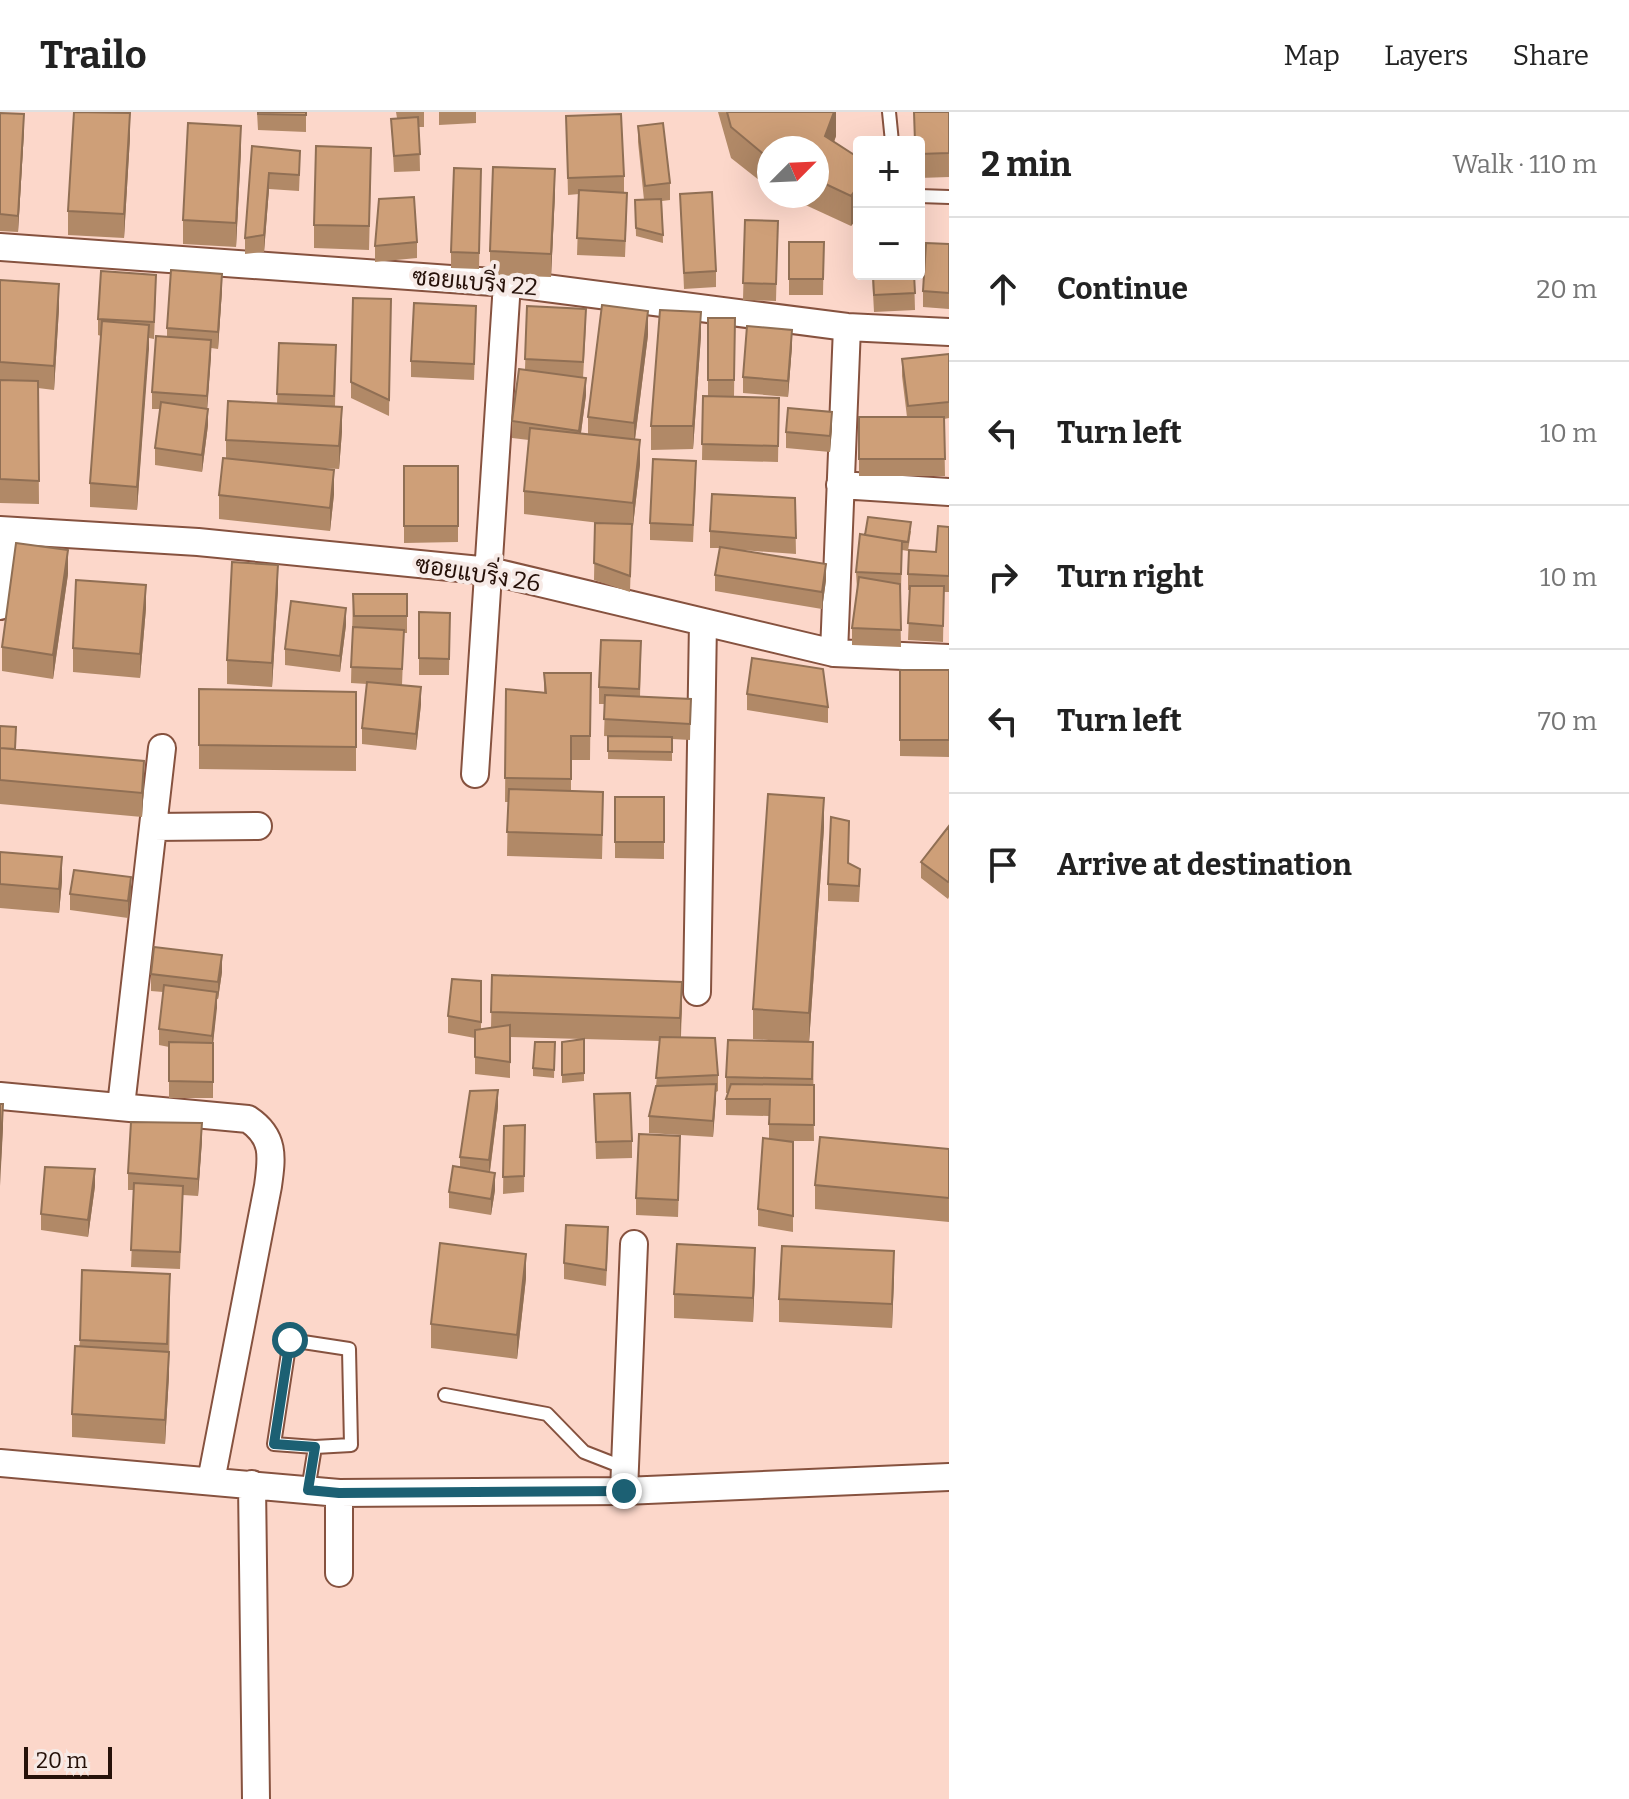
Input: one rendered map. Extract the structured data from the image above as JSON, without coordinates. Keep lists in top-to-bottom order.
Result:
{
  "streets": {
    "street": ["ซอยแบริ่ง 22", "ซอยแบริ่ง 26"]
  },
  "scale_bar": "20 m",
  "north": "top right",
  "page": {
    "header": "Trailo",
    "nav": ["Map", "Layers", "Share"],
    "heading": ["2 min", "Walk · 110 m"],
    "map_buttons": ["+", "−"],
    "list": [
      ["Continue", "20 m"],
      ["Turn left", "10 m"],
      ["Turn right", "10 m"],
      ["Turn left", "70 m"],
      "Arrive at destination"
    ],
    "scale": "20 m"
  }
}
